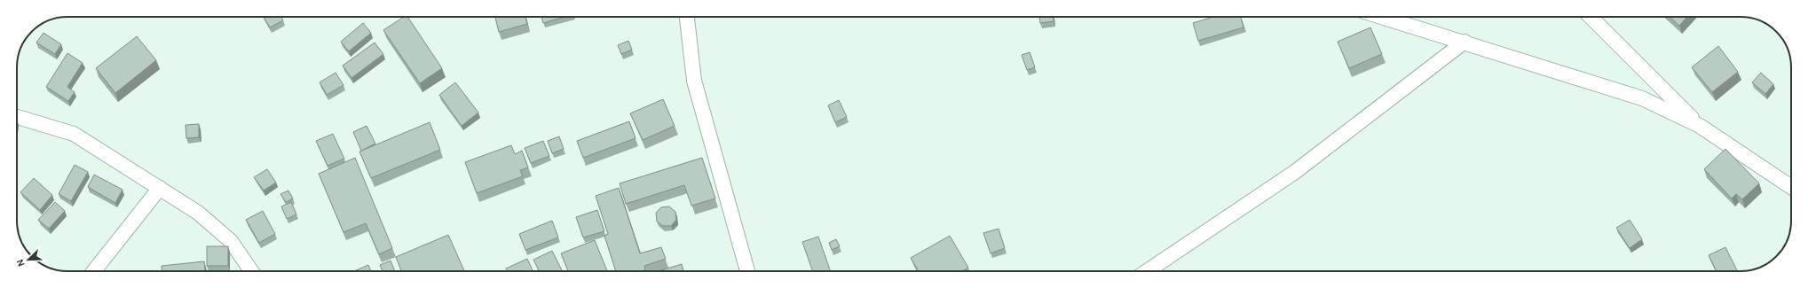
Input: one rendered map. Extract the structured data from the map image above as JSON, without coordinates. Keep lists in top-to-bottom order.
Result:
{
  "north": "bottom left"
}
